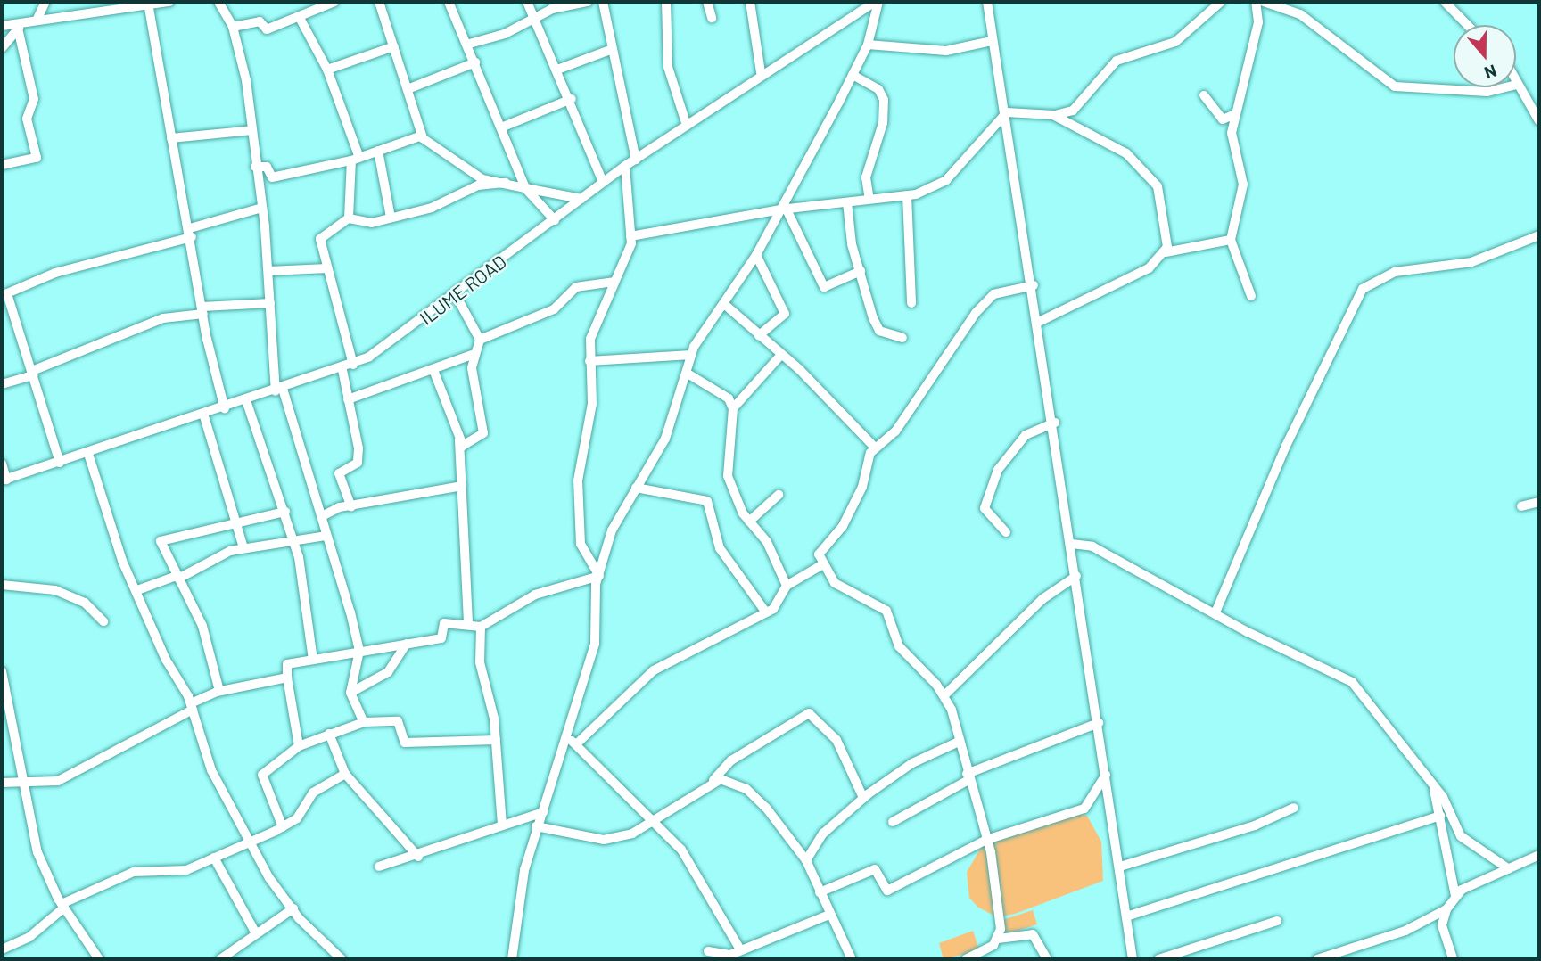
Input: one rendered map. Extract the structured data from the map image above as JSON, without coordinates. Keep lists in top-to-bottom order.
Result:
{
  "streets": {
    "street": ["ILUME ROAD"]
  },
  "north": "bottom"
}
